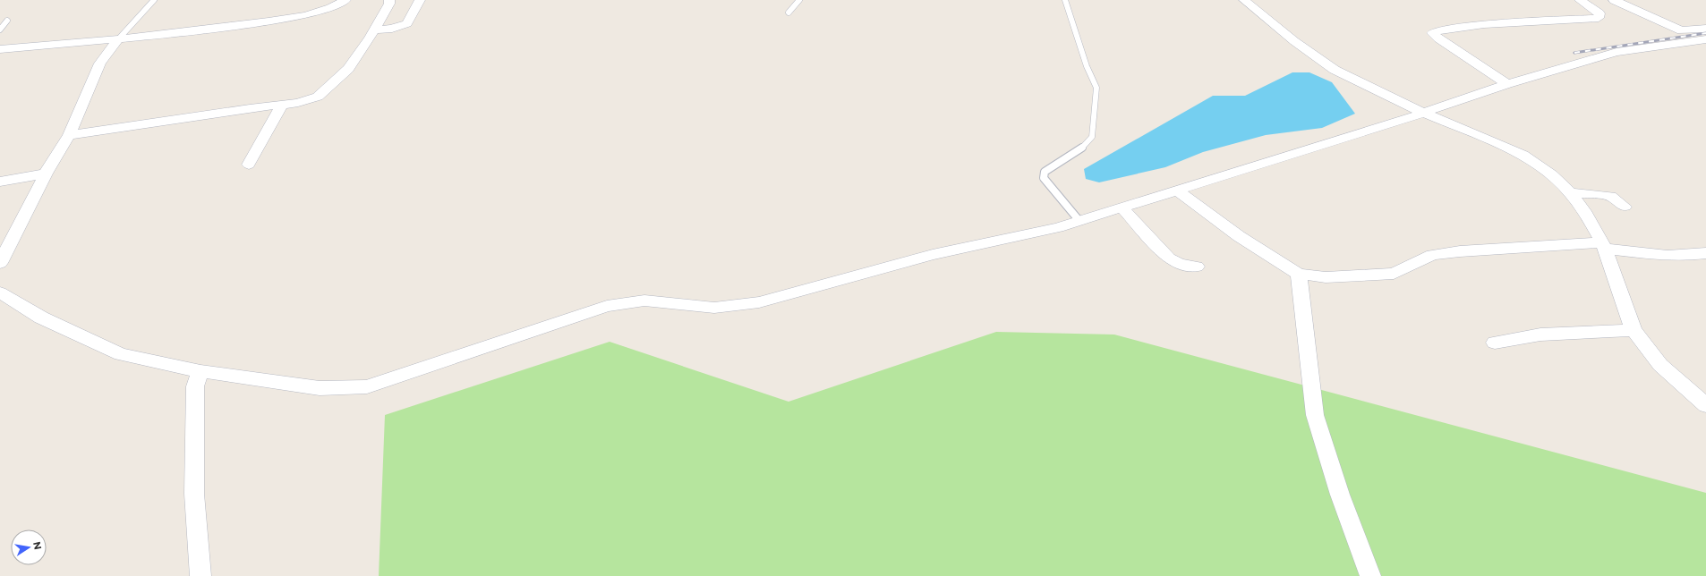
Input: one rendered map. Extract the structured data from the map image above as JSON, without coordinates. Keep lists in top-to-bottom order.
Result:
{
  "north": "right"
}
